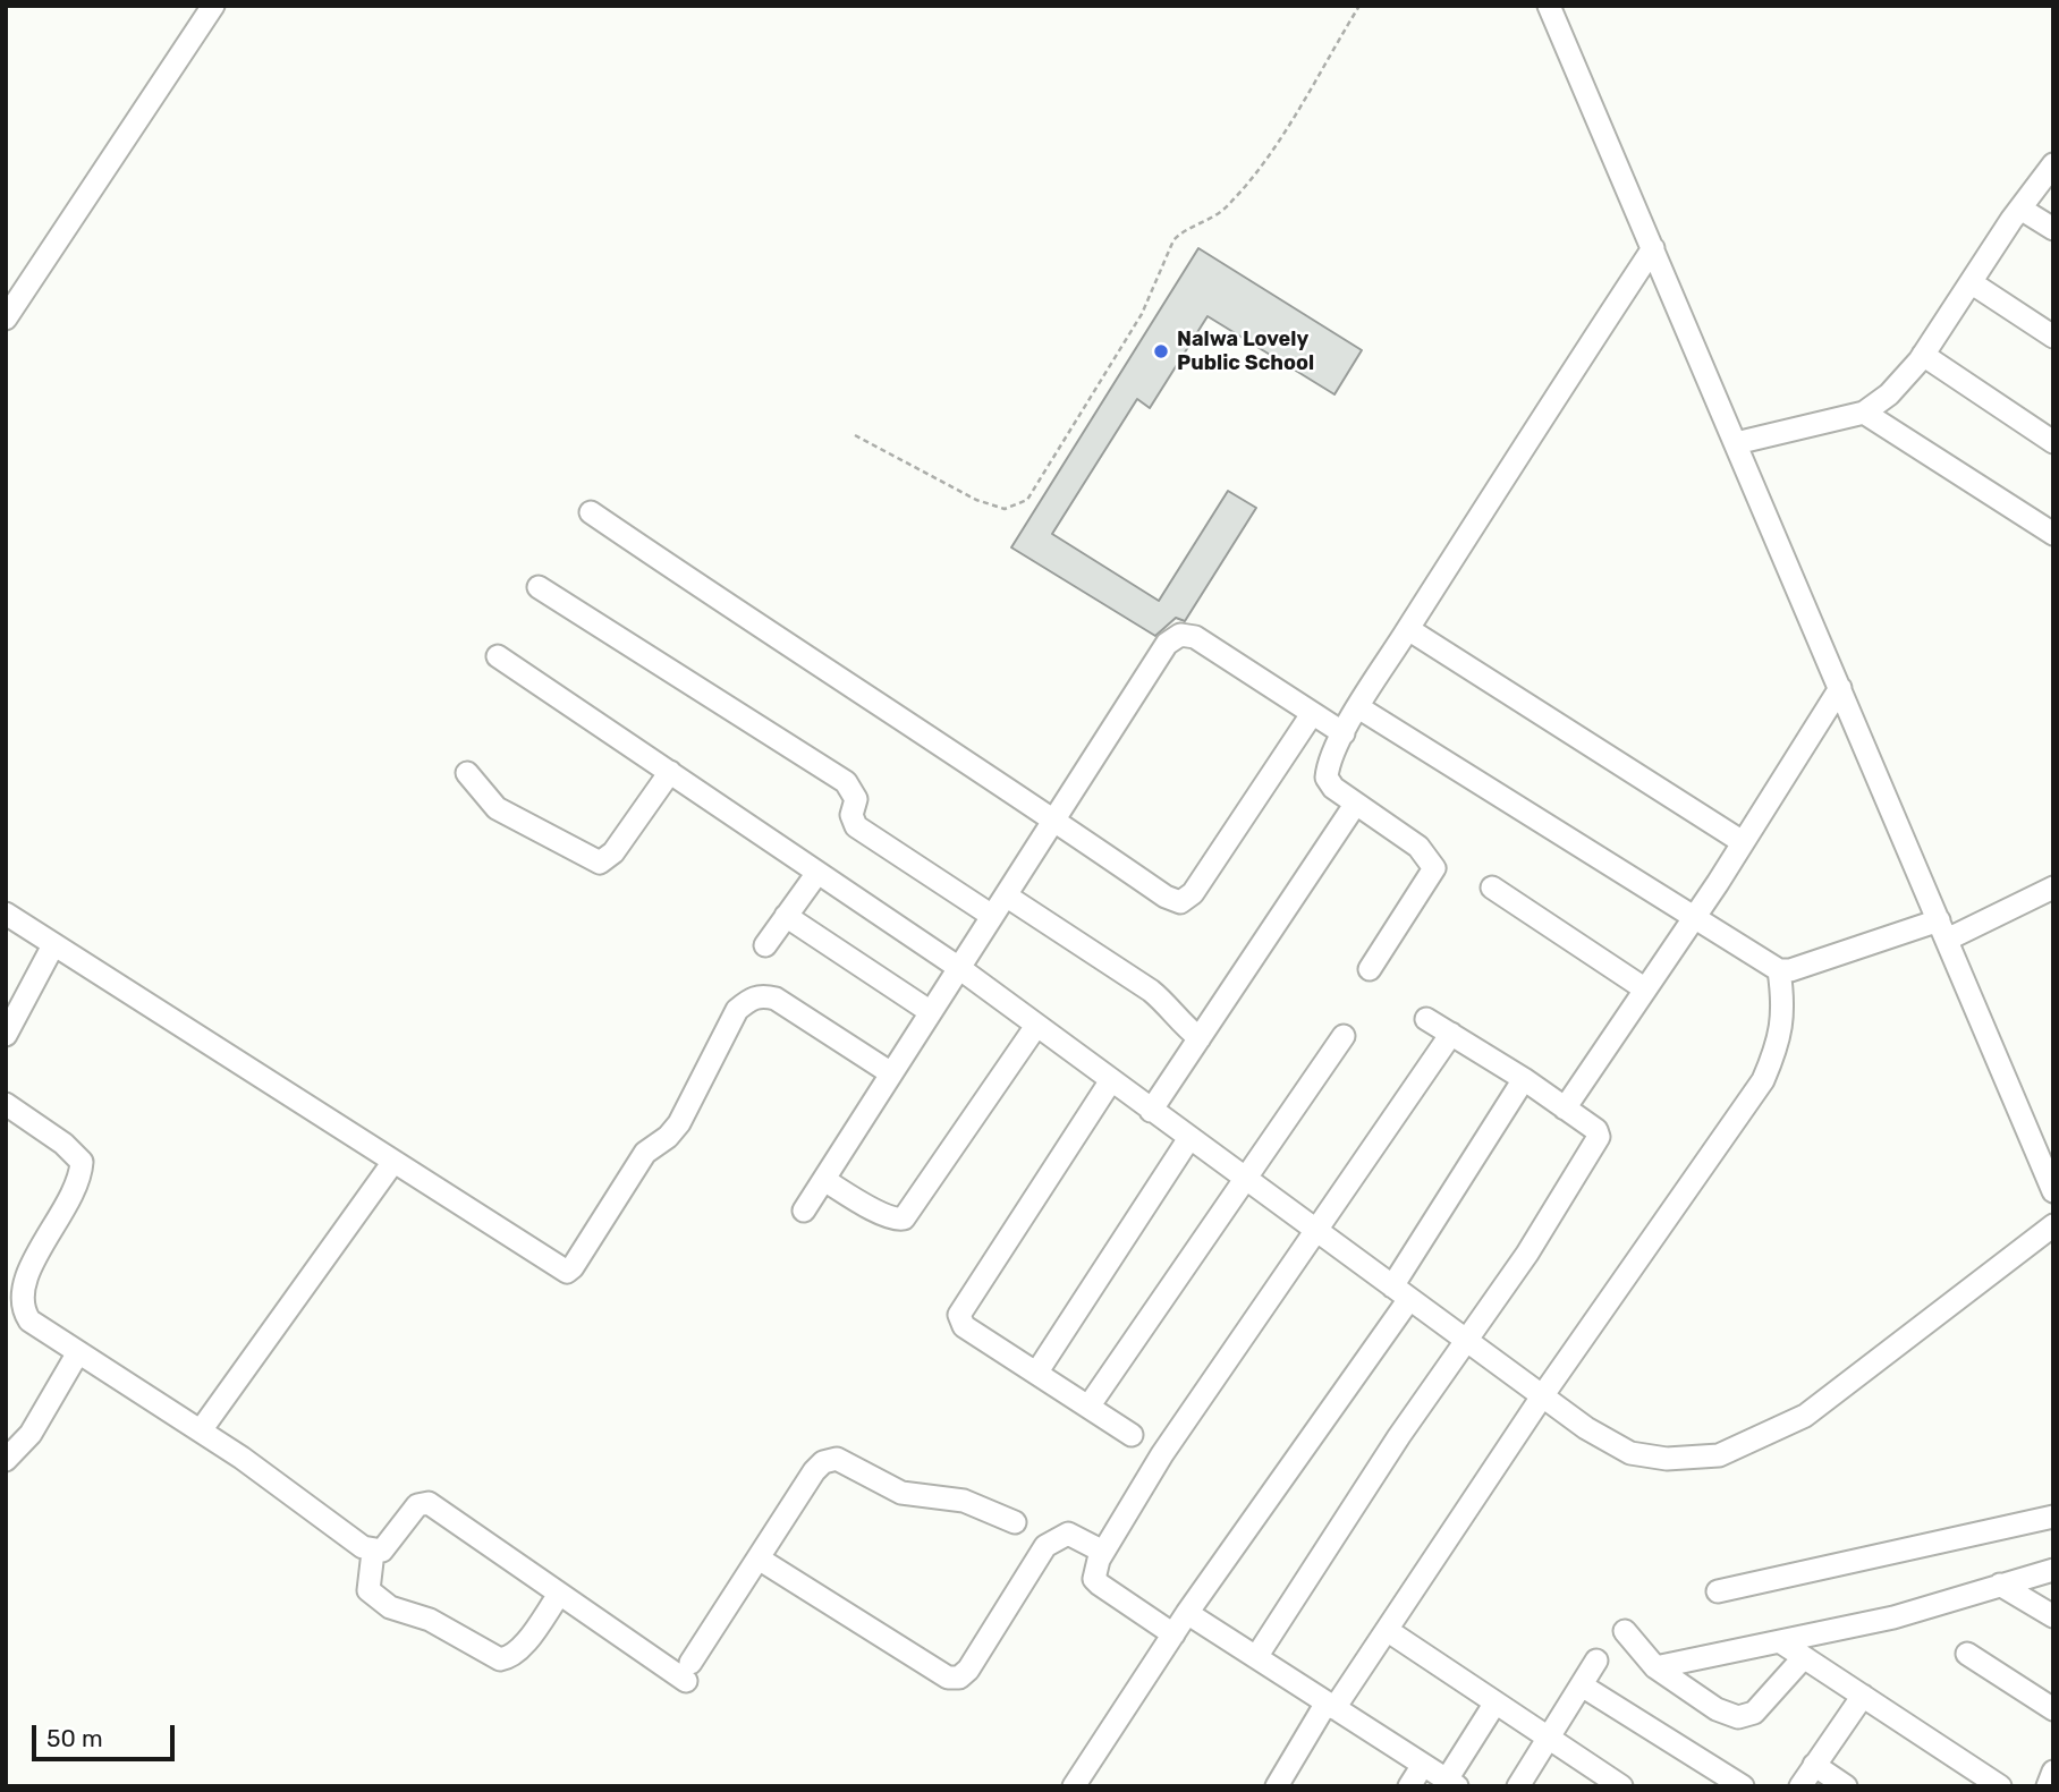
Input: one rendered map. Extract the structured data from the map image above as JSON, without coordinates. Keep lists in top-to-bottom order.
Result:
{
  "places": ["Nalwa Lovely Public School"],
  "scale_bar": "50 m"
}
